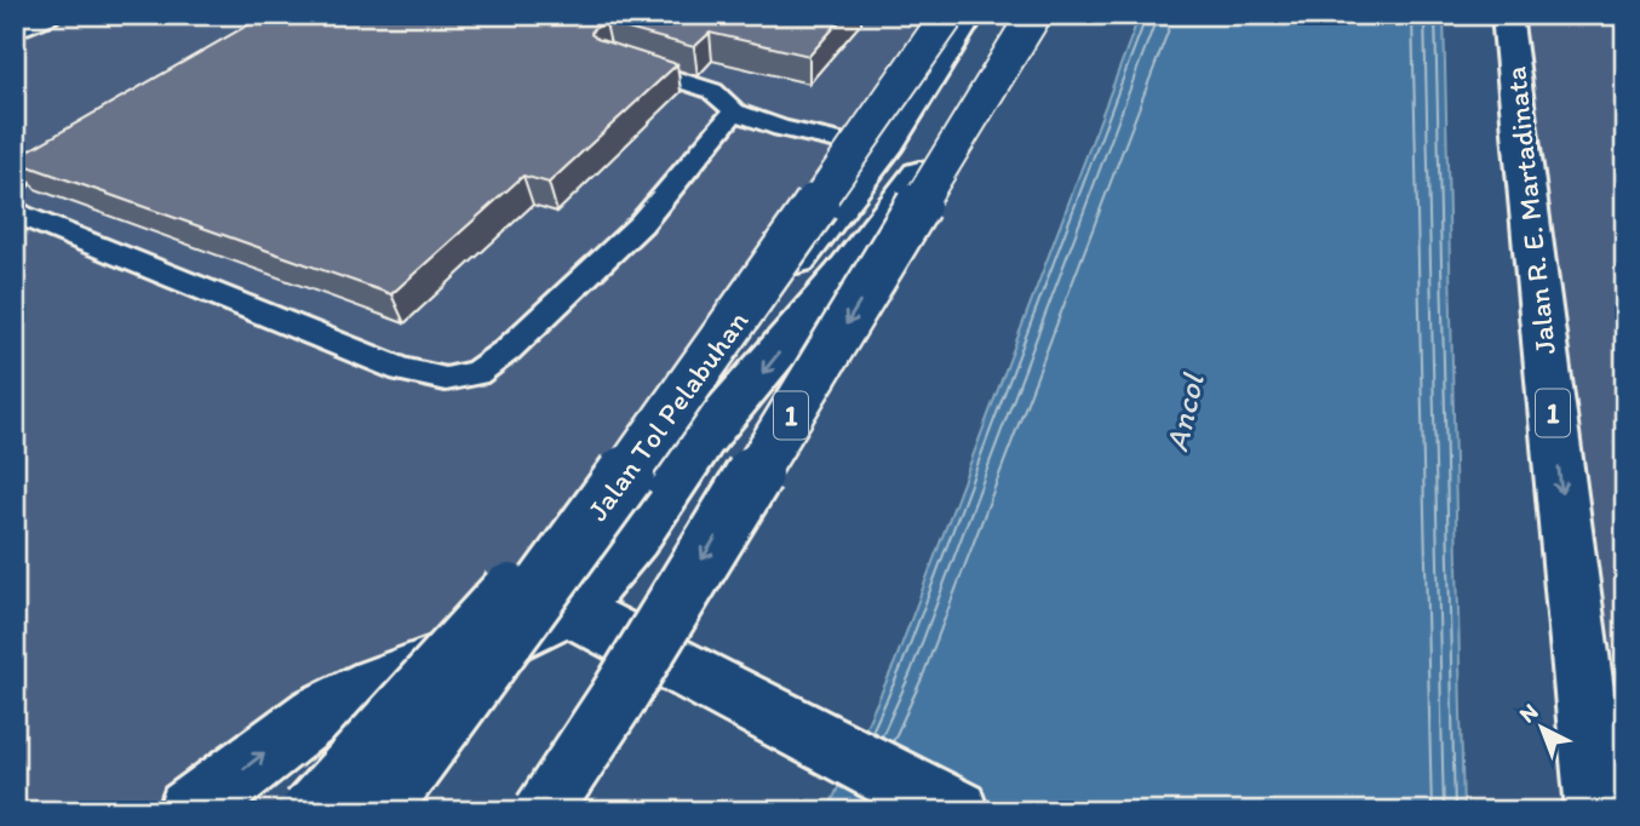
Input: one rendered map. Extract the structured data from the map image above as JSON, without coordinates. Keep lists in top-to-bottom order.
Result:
{
  "streets": {
    "main road": ["Jalan R. E. Martadinata", "1", "Jalan Tol Pelabuhan"]
  },
  "one_way": ["Jalan R. E. Martadinata"],
  "water": ["Ancol"],
  "north": "top left"
}
